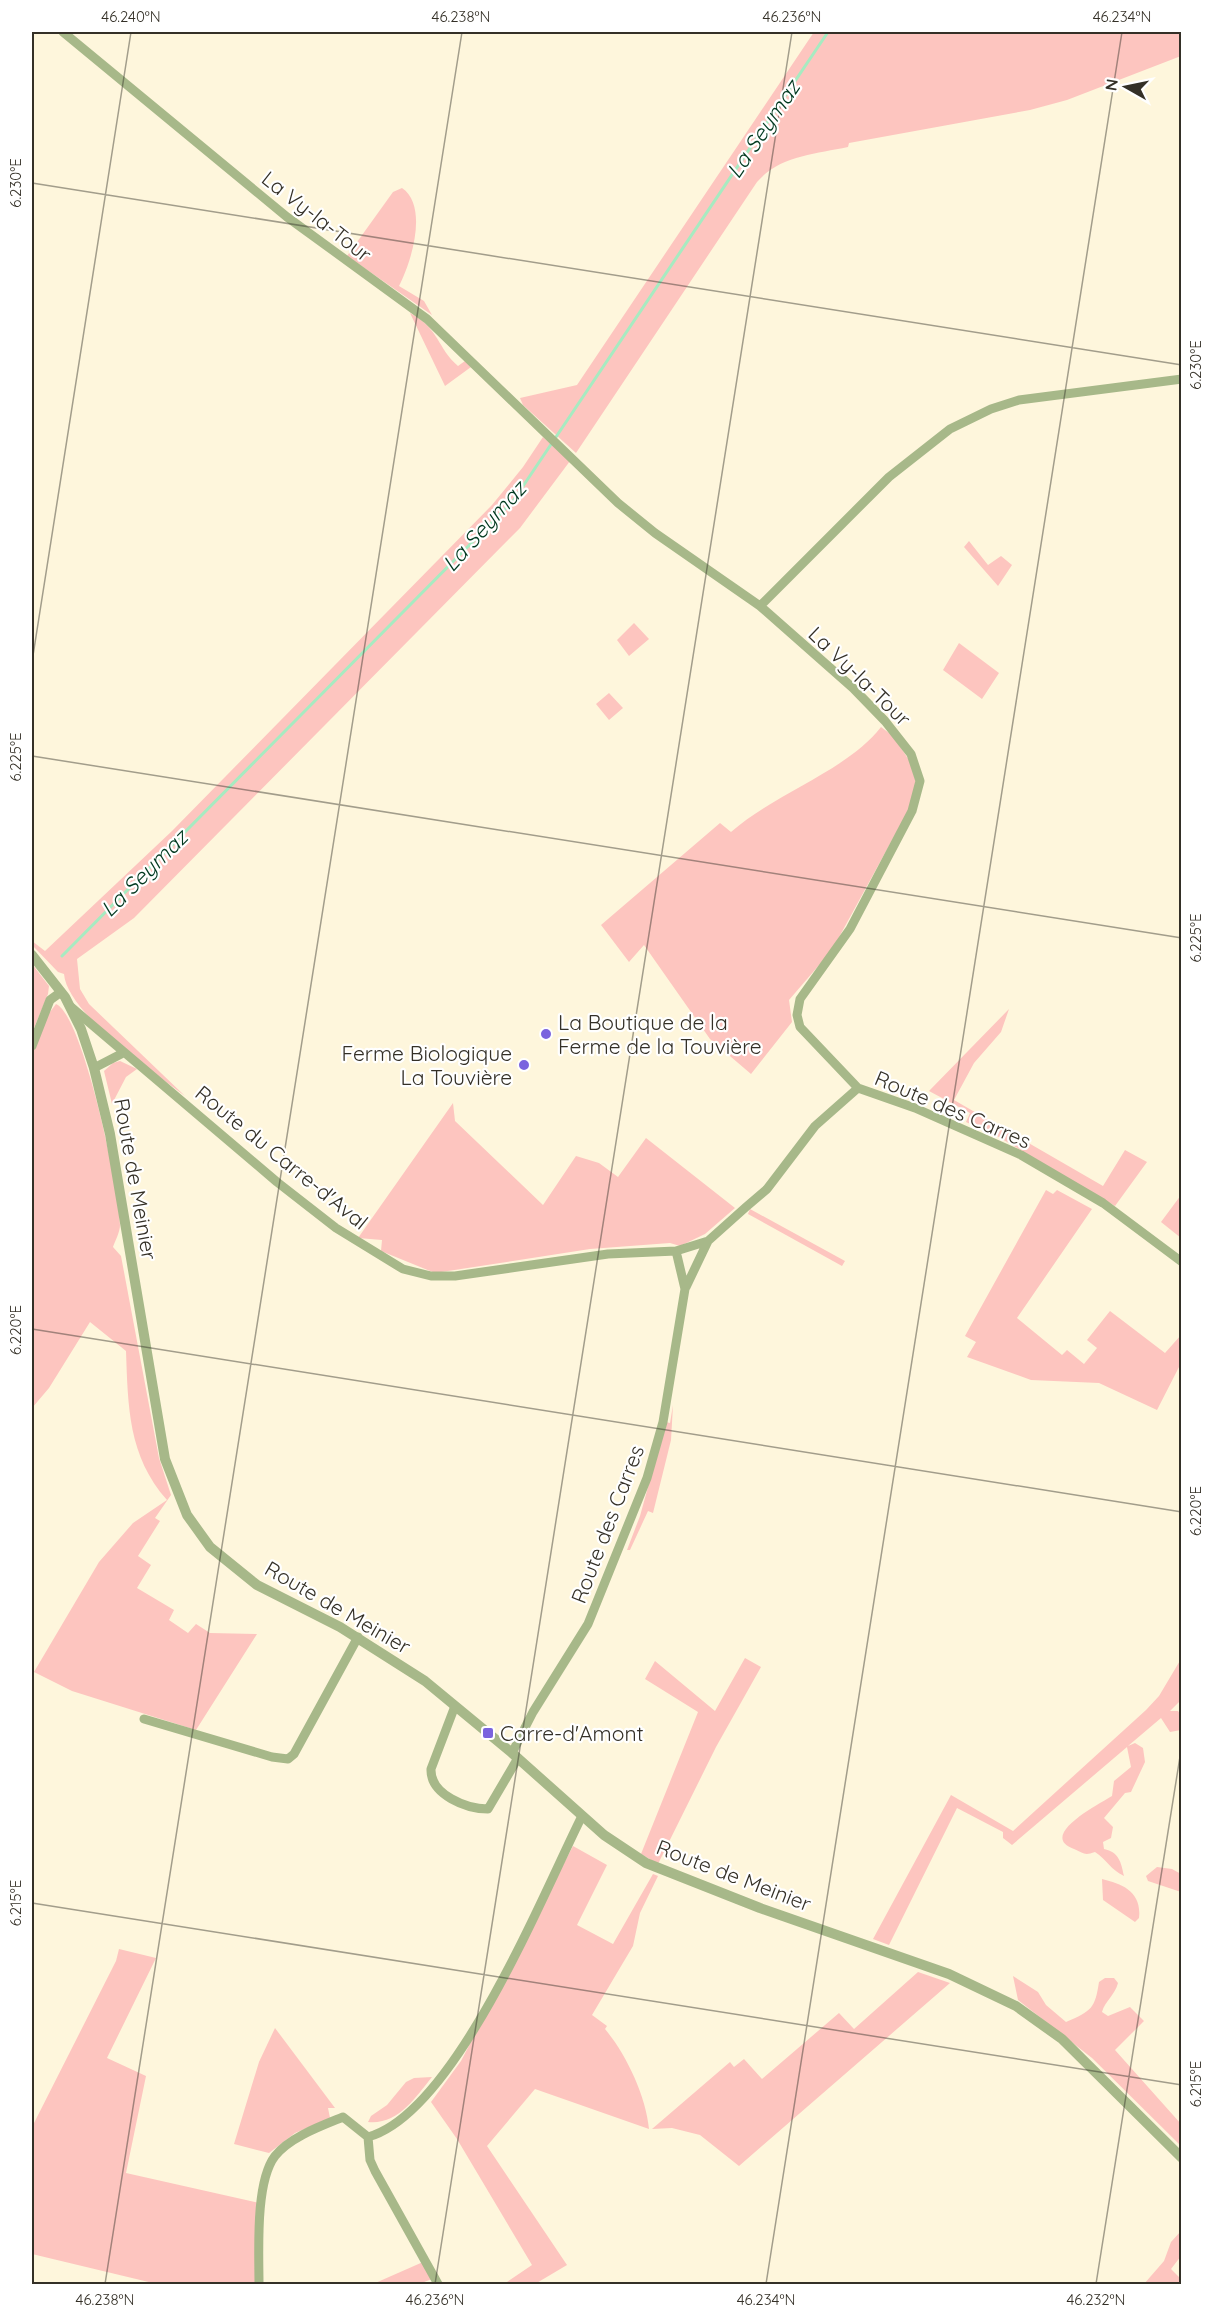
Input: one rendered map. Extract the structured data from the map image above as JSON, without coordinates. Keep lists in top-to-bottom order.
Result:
{
  "streets": {
    "street": [
      "La Vy-la-Tour",
      "Route des Carres",
      "Route du Carre-d'Aval",
      "Route de Meinier"
    ]
  },
  "crossings": [
    ["La Vy-la-Tour", "Route des Carres"],
    ["Route des Carres", "Route du Carre-d'Aval"],
    ["Route des Carres", "Route de Meinier"],
    ["Route du Carre-d'Aval", "Route de Meinier"]
  ],
  "water": ["La Seymaz"],
  "places": {
    "other": ["La Boutique de la Ferme de la Touvière", "Ferme Biologique La Touvière"],
    "transit": ["Carre-d'Amont"]
  },
  "north": "left",
  "coordinates": [
    "46.240°N",
    "46.238°N",
    "46.236°N",
    "46.234°N",
    "6.230°E",
    "6.225°E",
    "6.220°E",
    "6.215°E",
    "46.232°N"
  ]
}
